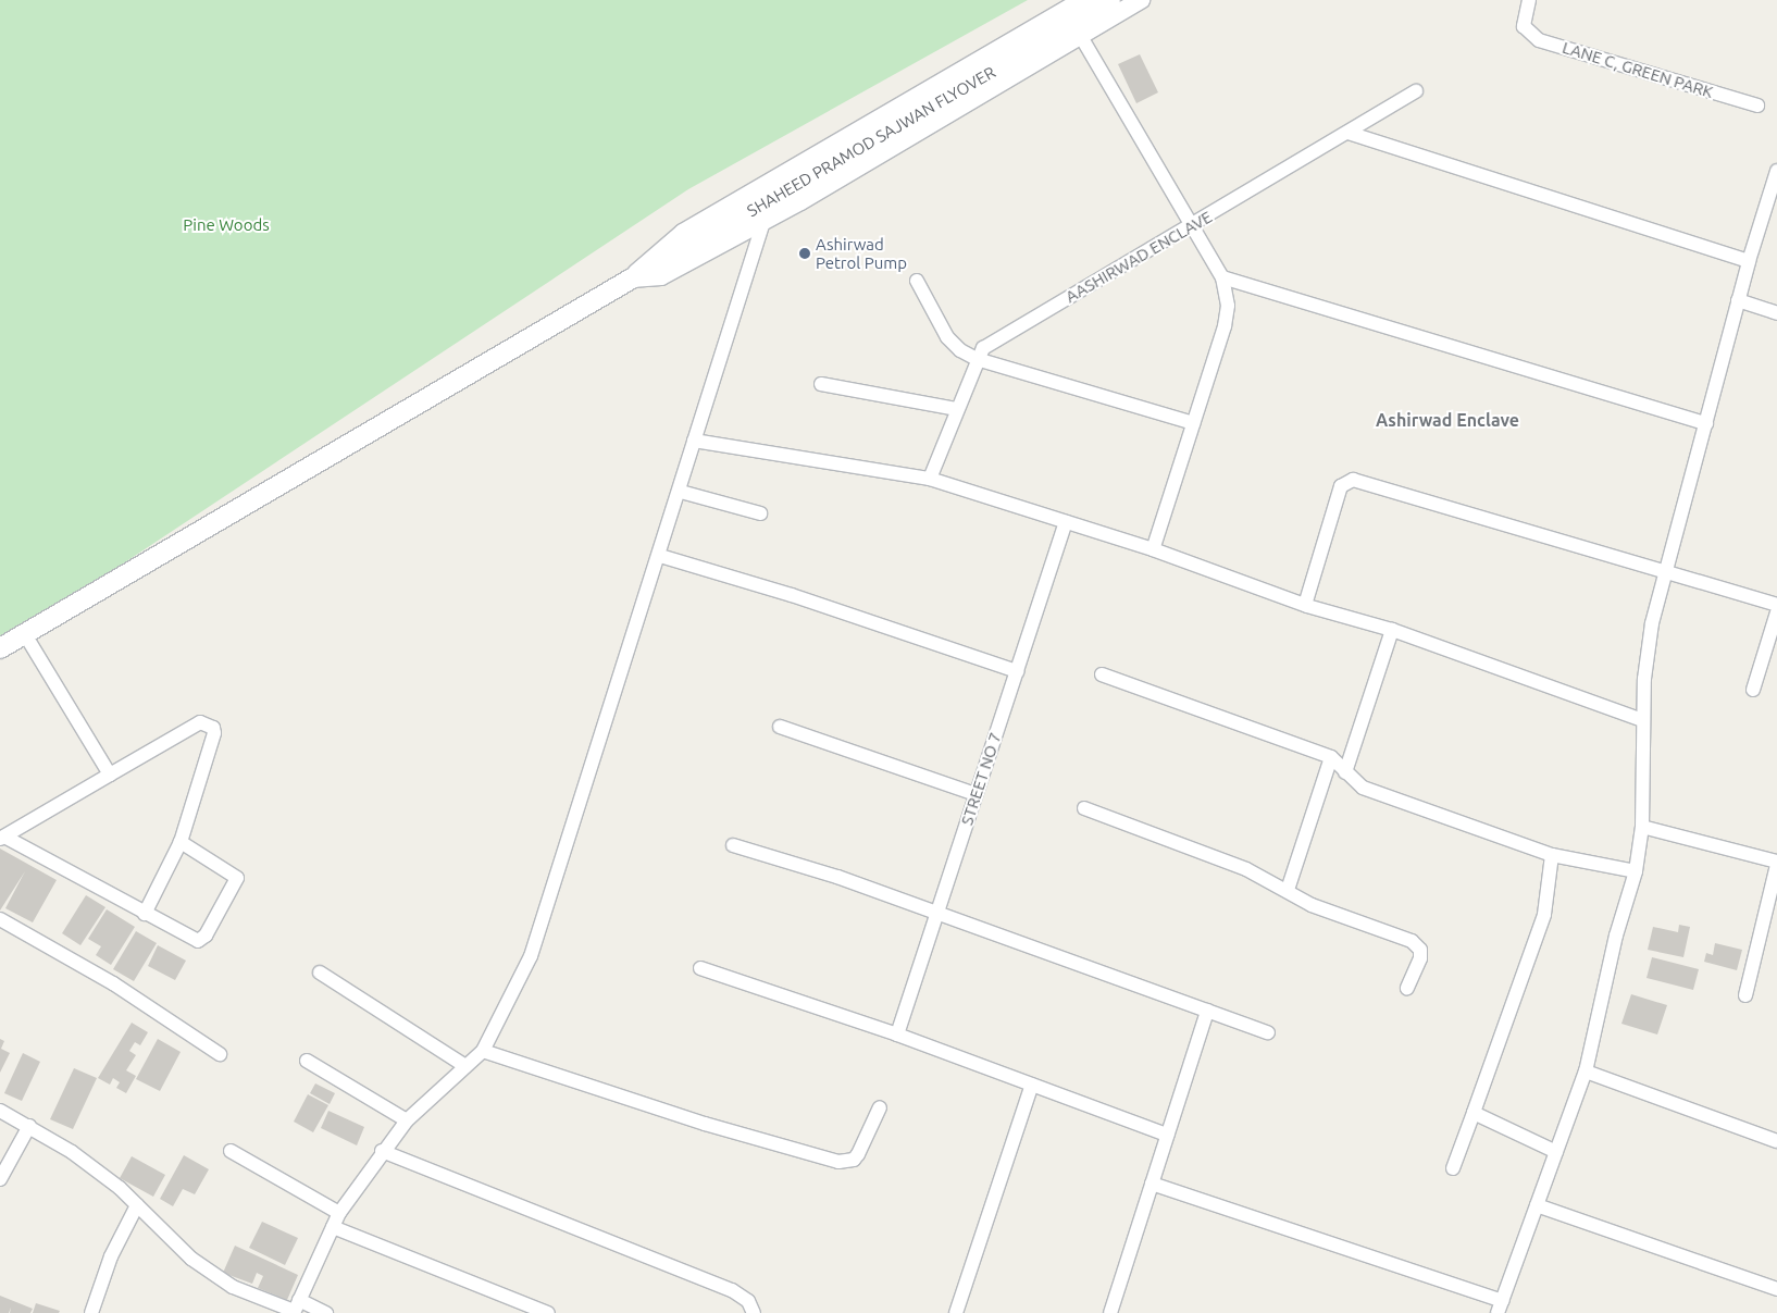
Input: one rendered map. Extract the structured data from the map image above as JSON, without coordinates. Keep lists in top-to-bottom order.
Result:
{
  "streets": {
    "main road": ["SHAHEED PRAMOD SAJWAN FLYOVER"],
    "street": ["LANE C, GREEN PARK", "AASHIRWAD ENCLAVE", "STREET NO 7"]
  },
  "districts": ["Ashirwad Enclave"],
  "parks": ["Pine Woods"],
  "places": ["Ashirwad Petrol Pump"]
}
